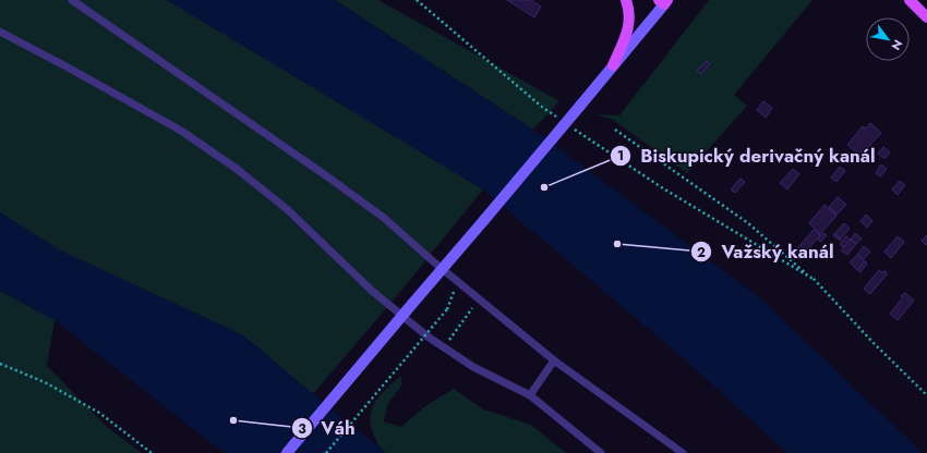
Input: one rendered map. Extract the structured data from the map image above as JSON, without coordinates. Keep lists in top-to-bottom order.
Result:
{
  "places": ["Biskupický derivačný kanál", "Važský kanál", "Váh"],
  "north": "bottom right"
}
